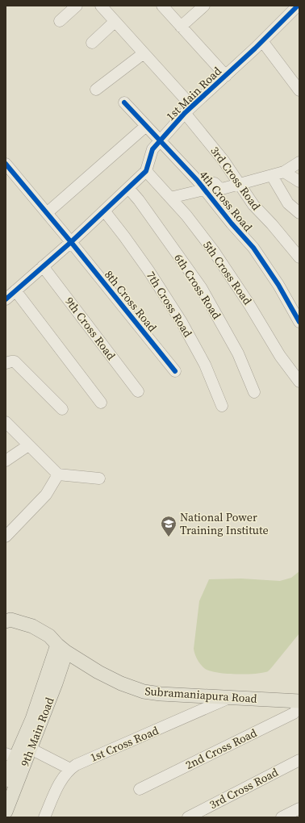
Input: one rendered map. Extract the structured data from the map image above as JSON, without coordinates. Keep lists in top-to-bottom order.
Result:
{
  "streets": {
    "main road": ["Subramaniapura Road", "9th Main Road"],
    "street": [
      "1st Main Road",
      "3rd Cross Road",
      "4th Cross Road",
      "5th Cross Road",
      "6th Cross Road",
      "8th Cross Road",
      "7th Cross Road",
      "9th Cross Road",
      "1st Cross Road",
      "2nd Cross Road"
    ]
  },
  "crossings": [
    ["1st Main Road", "3rd Cross Road"],
    ["1st Main Road", "4th Cross Road"],
    ["1st Main Road", "5th Cross Road"],
    ["1st Main Road", "6th Cross Road"],
    ["1st Main Road", "8th Cross Road"],
    ["1st Main Road", "7th Cross Road"],
    ["1st Main Road", "9th Cross Road"],
    ["Subramaniapura Road", "9th Main Road"],
    ["Subramaniapura Road", "1st Cross Road"]
  ],
  "places": {
    "school or university": ["National Power Training Institute"]
  }
}
